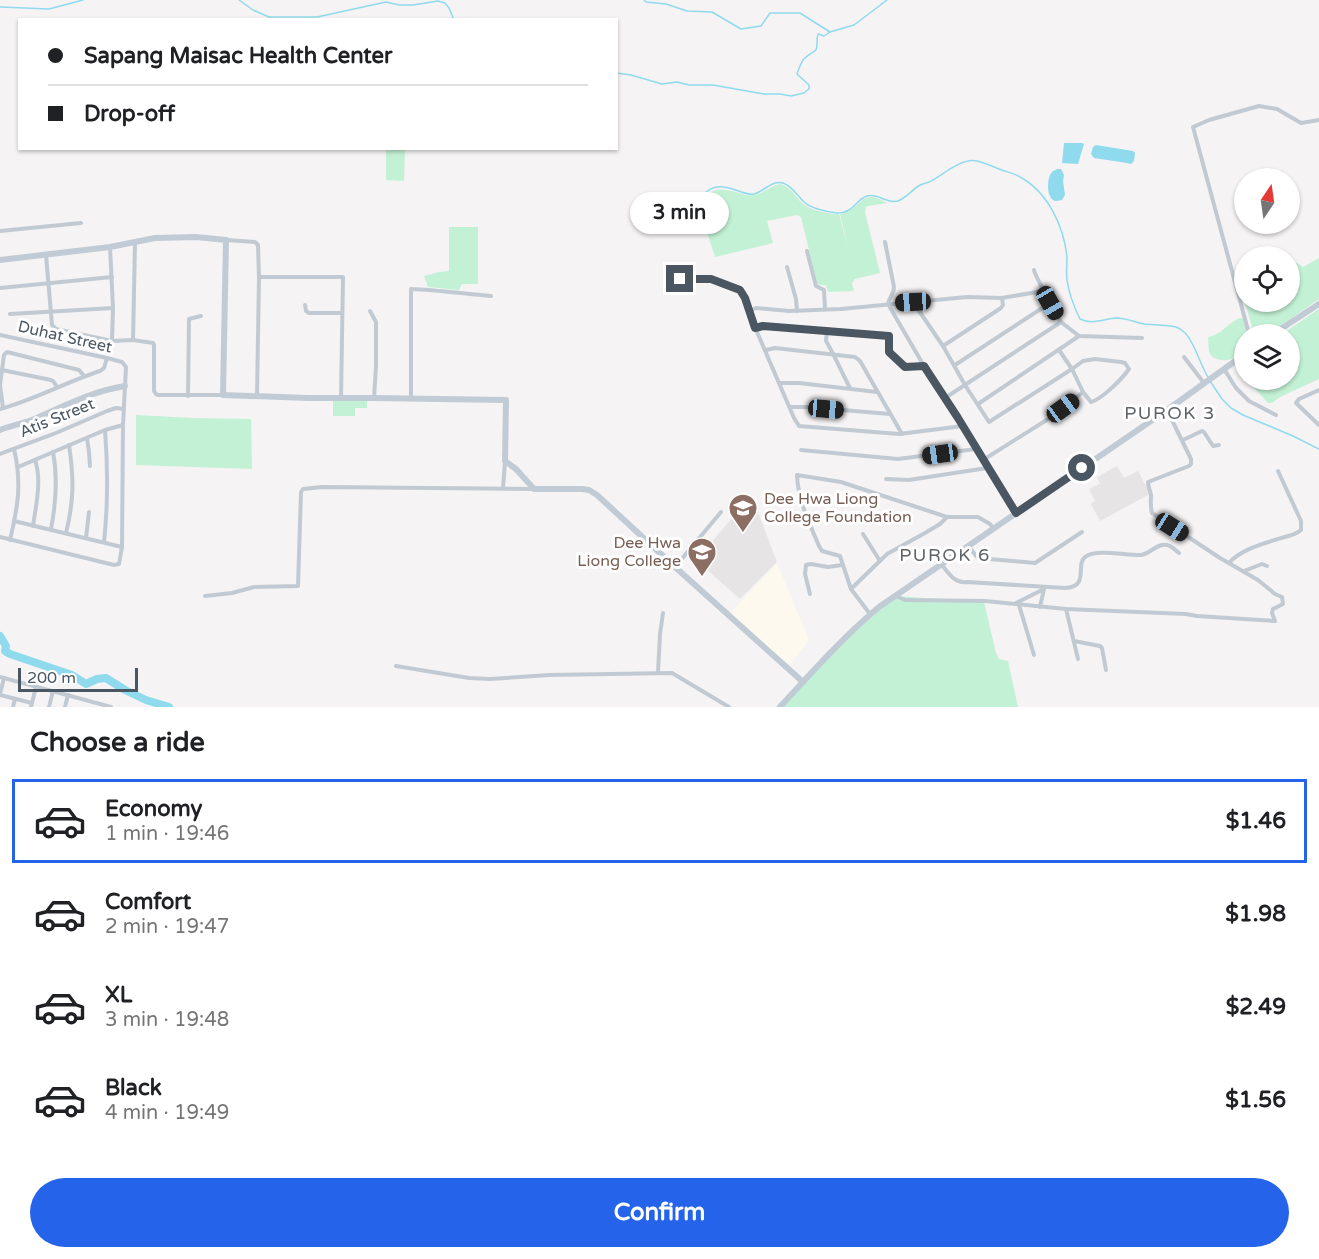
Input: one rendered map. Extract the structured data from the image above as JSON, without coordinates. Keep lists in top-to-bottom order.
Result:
{
  "streets": {
    "street": ["Duhat Street", "Atis Street"]
  },
  "districts": ["PUROK 3", "PUROK 6"],
  "places": {
    "school or university": ["Dee Hwa Liong College Foundation", "Dee Hwa Liong College"]
  },
  "scale_bar": "200 m",
  "north": "top",
  "page": {
    "banner": ["Sapang Maisac Health Center", "Drop-off"],
    "bubble": "3 min",
    "scale": "200 m",
    "heading": "Choose a ride",
    "list": [
      {
        "name": "Economy",
        "note": "1 min · 19:46",
        "value": "$1.46"
      },
      {
        "name": "Comfort",
        "note": "2 min · 19:47",
        "value": "$1.98"
      },
      {
        "name": "XL",
        "note": "3 min · 19:48",
        "value": "$2.49"
      },
      {
        "name": "Black",
        "note": "4 min · 19:49",
        "value": "$1.56"
      }
    ],
    "buttons": "Confirm"
  }
}
